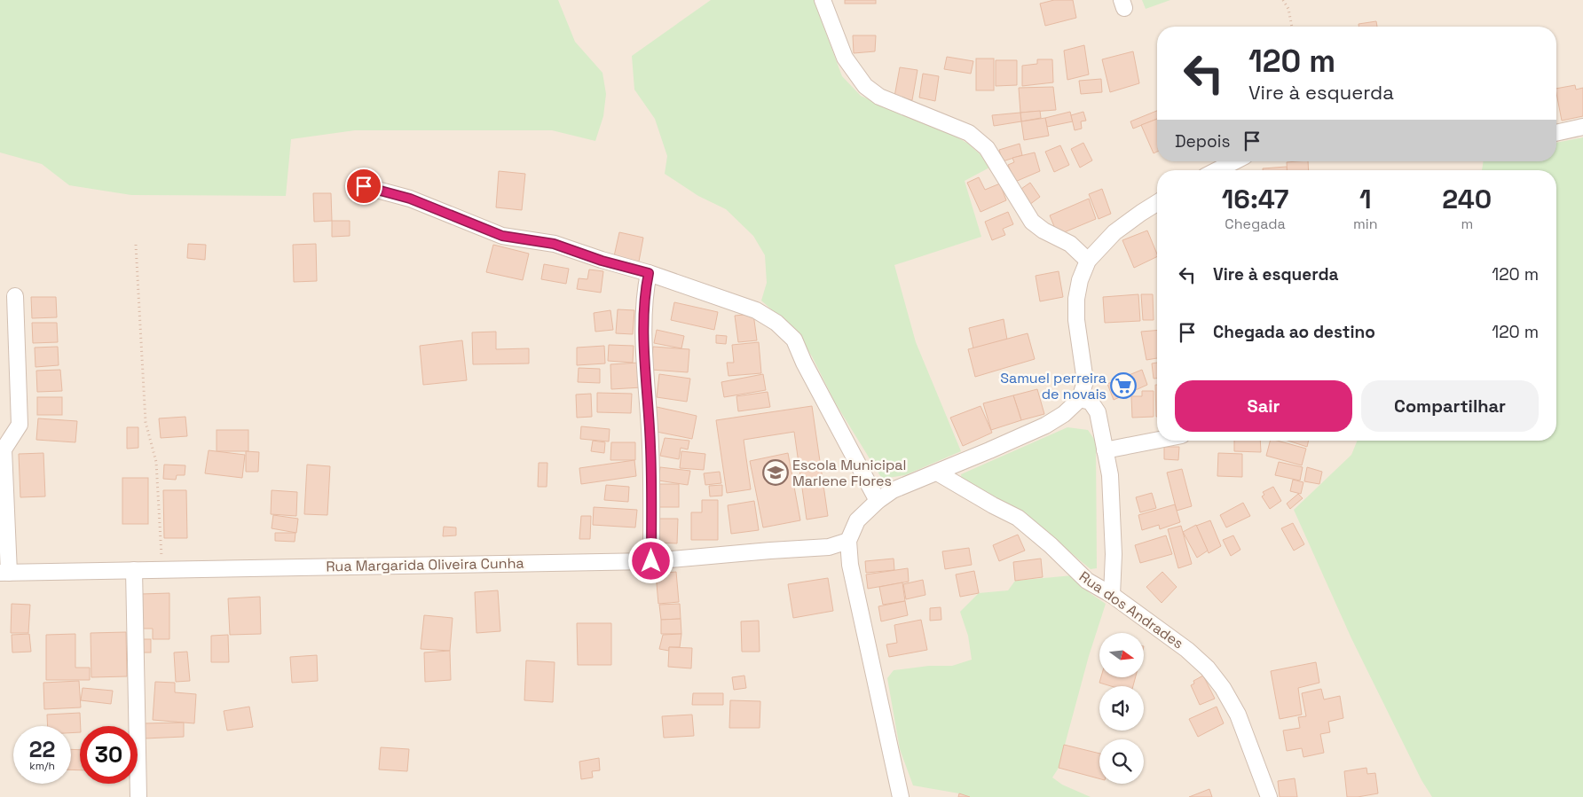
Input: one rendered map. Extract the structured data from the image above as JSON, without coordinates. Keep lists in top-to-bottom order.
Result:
{
  "streets": {
    "street": ["Rua Margarida Oliveira Cunha", "Rua dos Andrades"]
  },
  "places": {
    "supermarket": ["Samuel perreira de novais"],
    "school or university": ["Escola Municipal Marlene Flores"]
  },
  "north": "right",
  "page": {
    "turn": ["120 m", "Vire à esquerda"],
    "then": "Depois",
    "eta": [
      "16:47",
      "Chegada",
      "1",
      "min",
      "240",
      "m"
    ],
    "list": [
      {
        "name": "Vire à esquerda",
        "value": "120 m"
      },
      {
        "name": "Chegada ao destino",
        "value": "120 m"
      }
    ],
    "buttons": ["Sair", "Compartilhar"],
    "speed": "22 km/h",
    "limit": "30"
  }
}
